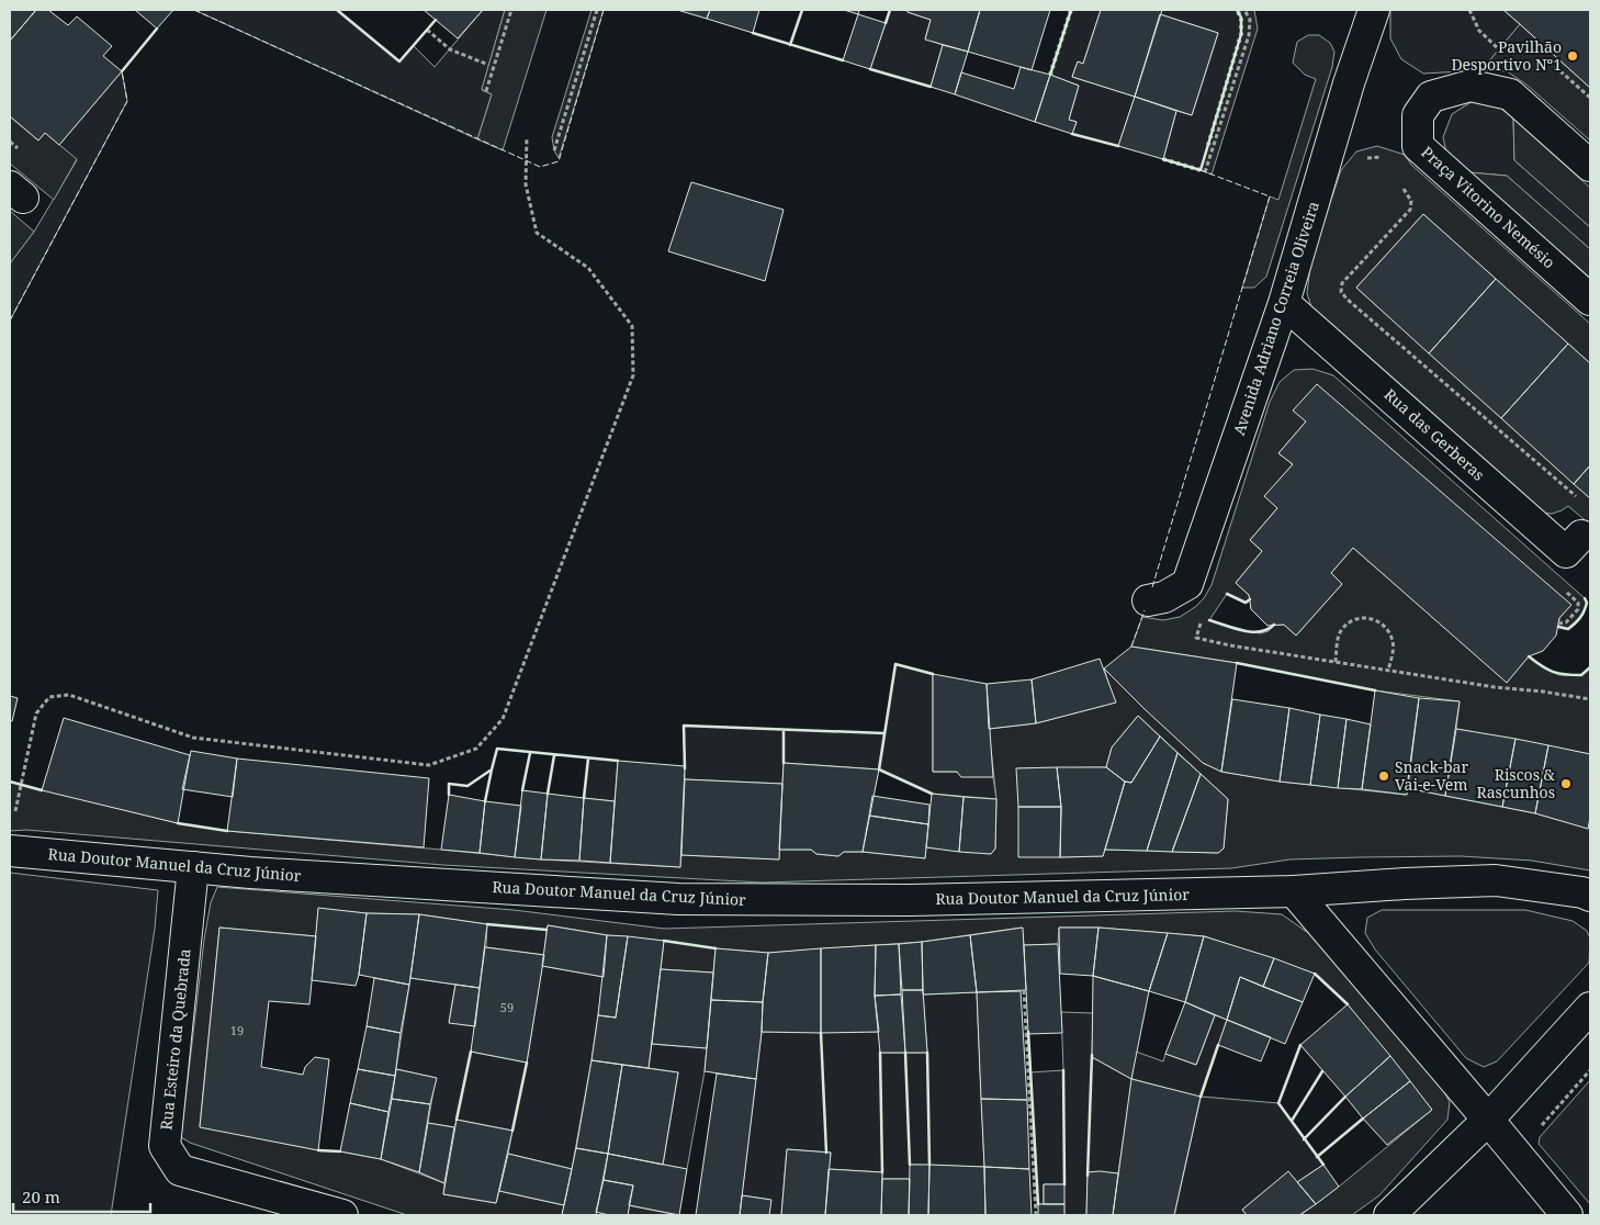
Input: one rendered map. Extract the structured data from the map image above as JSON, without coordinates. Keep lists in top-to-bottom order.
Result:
{
  "streets": {
    "street": [
      "Praça Vitorino Nemésio",
      "Avenida Adriano Correia Oliveira",
      "Rua das Gerberas",
      "Rua Doutor Manuel da Cruz Júnior",
      "Rua Esteiro da Quebrada"
    ]
  },
  "crossings": [
    ["Avenida Adriano Correia Oliveira", "Rua das Gerberas"],
    ["Rua Doutor Manuel da Cruz Júnior", "Rua Esteiro da Quebrada"]
  ],
  "places": ["Pavilhão Desportivo Nº1", "Snack-bar Vai-e-Vem", "Riscos & Rascunhos"],
  "house_numbers": ["59", "19"],
  "scale_bar": "20 m"
}
